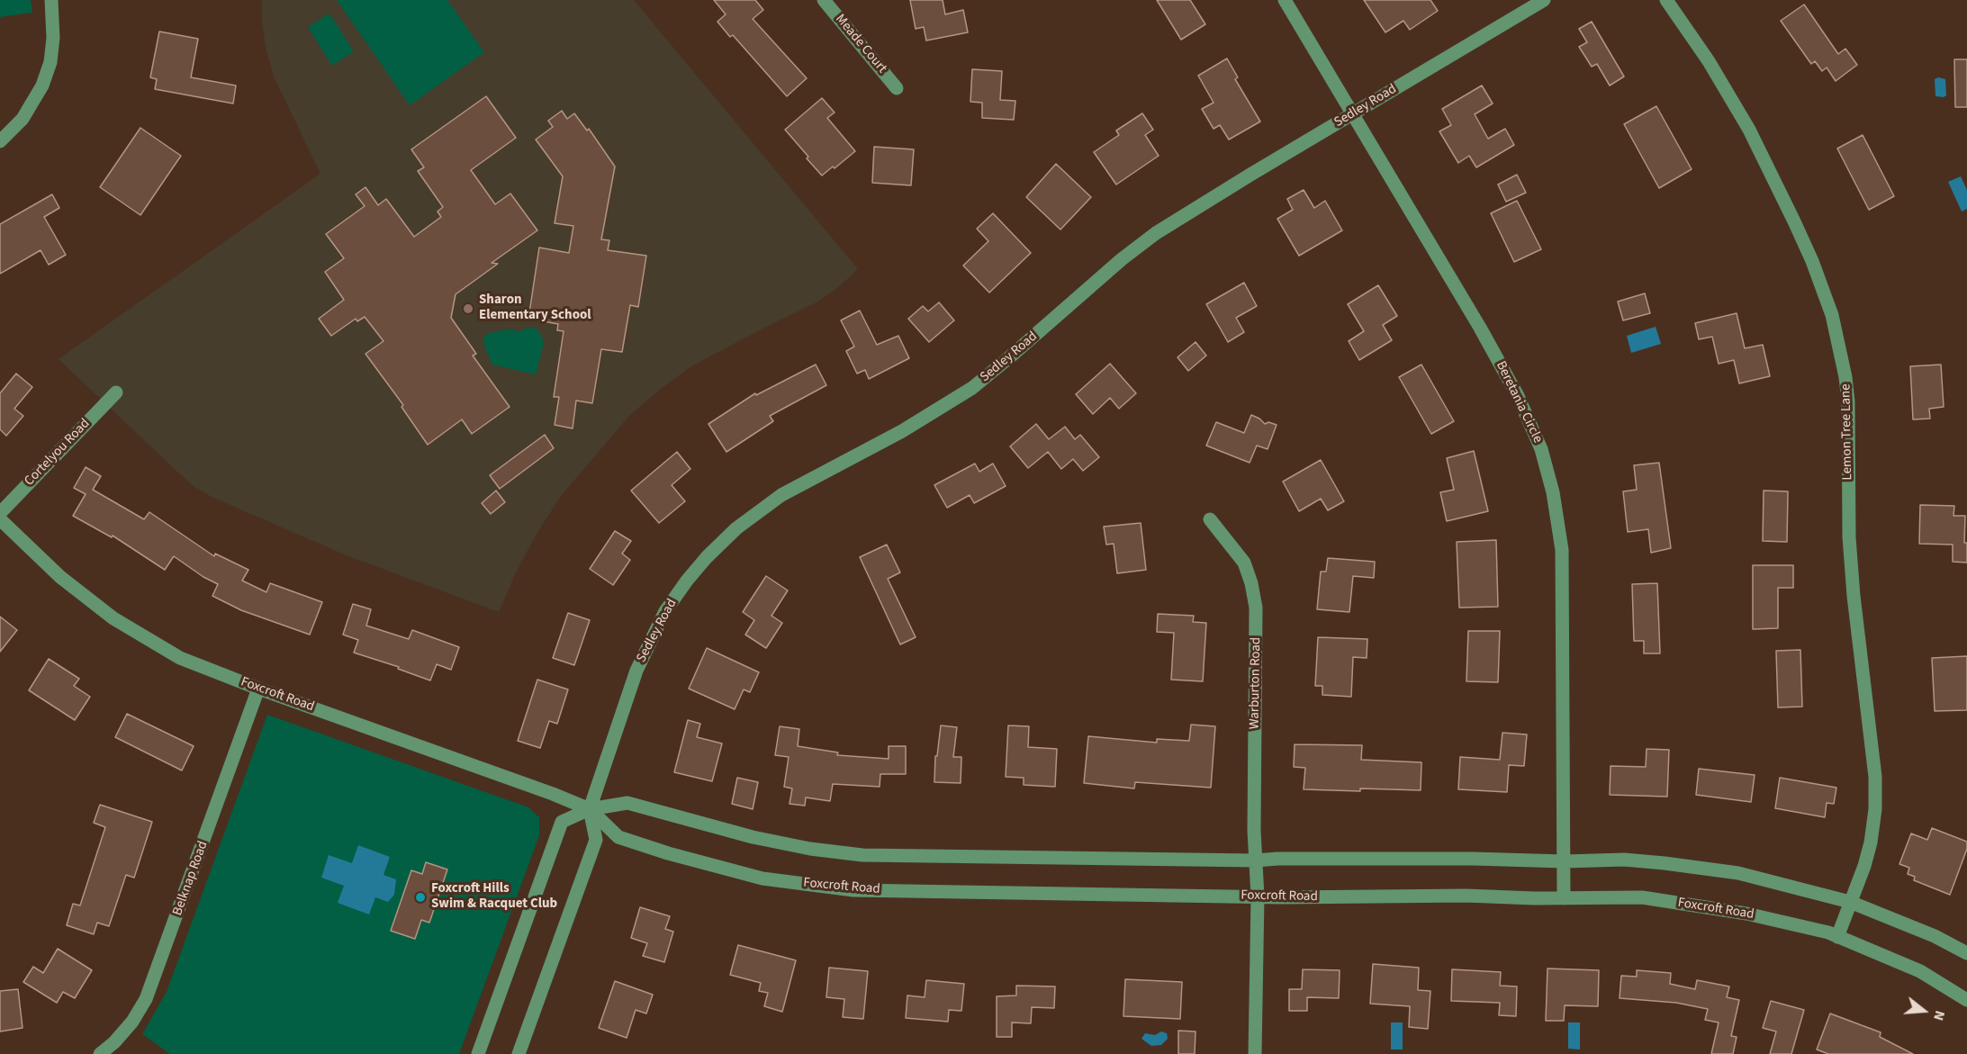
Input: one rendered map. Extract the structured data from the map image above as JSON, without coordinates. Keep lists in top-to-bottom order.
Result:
{
  "streets": {
    "street": [
      "Meade Court",
      "Sedley Road",
      "Beretania Circle",
      "Lemon Tree Lane",
      "Cortelyou Road",
      "Warburton Road",
      "Foxcroft Road",
      "Belknap Road"
    ]
  },
  "crossings": [
    ["Sedley Road", "Beretania Circle"],
    ["Sedley Road", "Foxcroft Road"],
    ["Beretania Circle", "Foxcroft Road"],
    ["Lemon Tree Lane", "Foxcroft Road"],
    ["Warburton Road", "Foxcroft Road"],
    ["Foxcroft Road", "Belknap Road"]
  ],
  "places": ["Sharon Elementary School", "Foxcroft Hills Swim & Racquet Club"],
  "north": "right"
}
